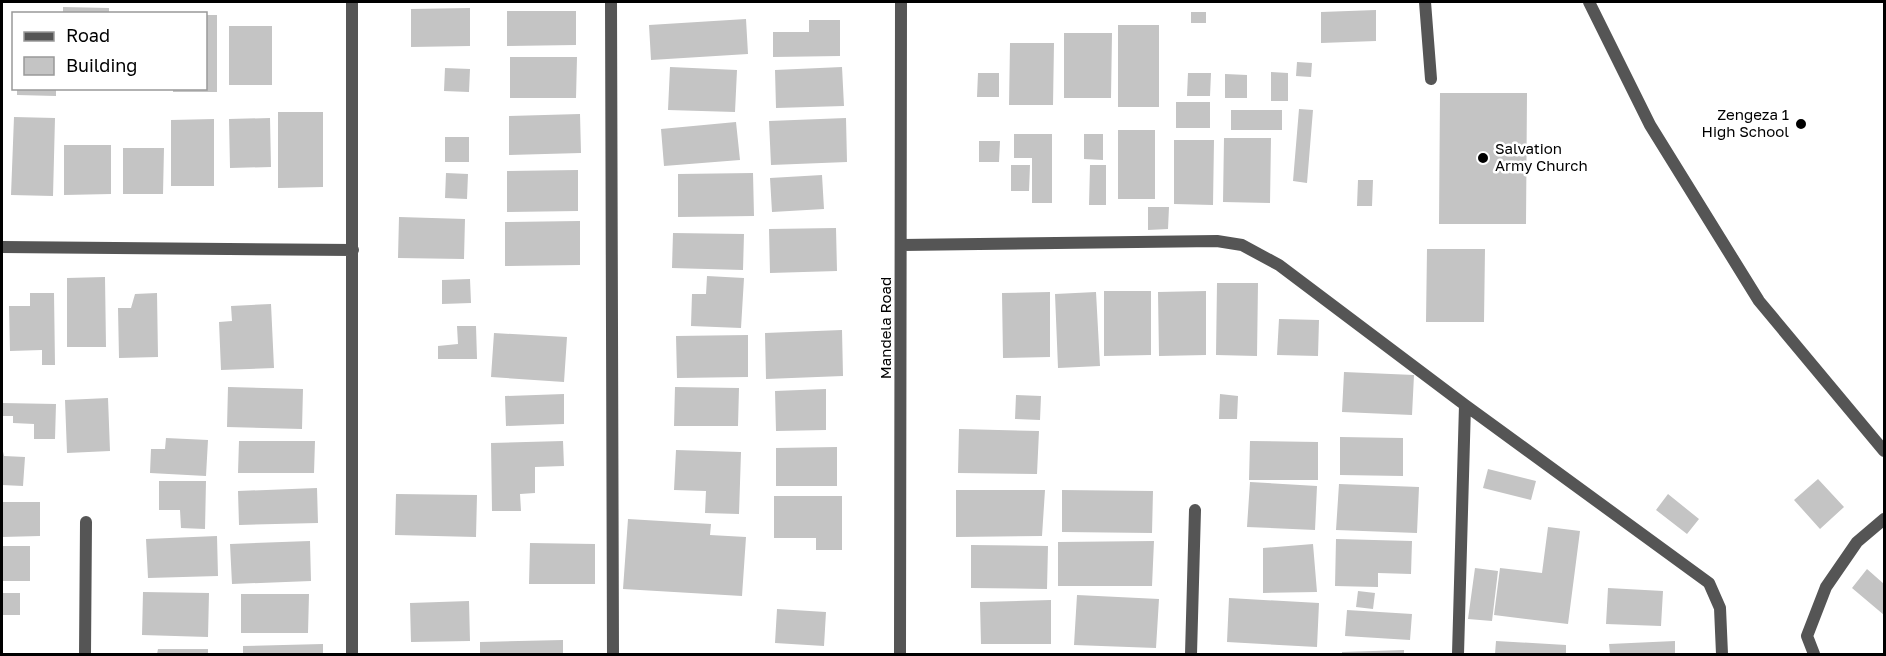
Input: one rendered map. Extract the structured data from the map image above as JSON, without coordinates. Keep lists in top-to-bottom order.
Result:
{
  "streets": {
    "street": ["Mandela Road"]
  },
  "places": ["Zengeza 1 High School", "Salvation Army Church"],
  "legend": ["Road", "Building"]
}
